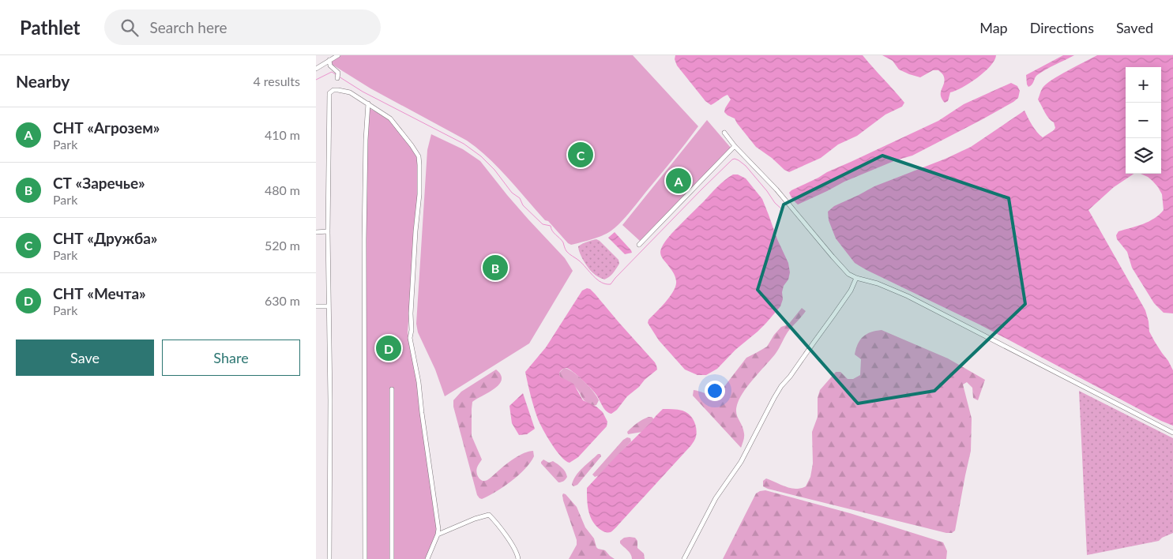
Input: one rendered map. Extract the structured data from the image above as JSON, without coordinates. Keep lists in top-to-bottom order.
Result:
{
  "page": {
    "header": "Pathlet",
    "search": "Search here",
    "nav": ["Map", "Directions", "Saved"],
    "heading": ["Nearby", "4 results"],
    "map_buttons": ["+", "−"],
    "list": [
      {
        "mark": "A",
        "name": "СНТ «Агрозем»",
        "note": "Park",
        "value": "410 m"
      },
      {
        "mark": "B",
        "name": "СТ «Заречье»",
        "note": "Park",
        "value": "480 m"
      },
      {
        "mark": "C",
        "name": "СНТ «Дружба»",
        "note": "Park",
        "value": "520 m"
      },
      {
        "mark": "D",
        "name": "СНТ «Мечта»",
        "note": "Park",
        "value": "630 m"
      }
    ],
    "pins": [
      "C",
      "A",
      "B",
      "D"
    ],
    "buttons": ["Save", "Share"]
  }
}
